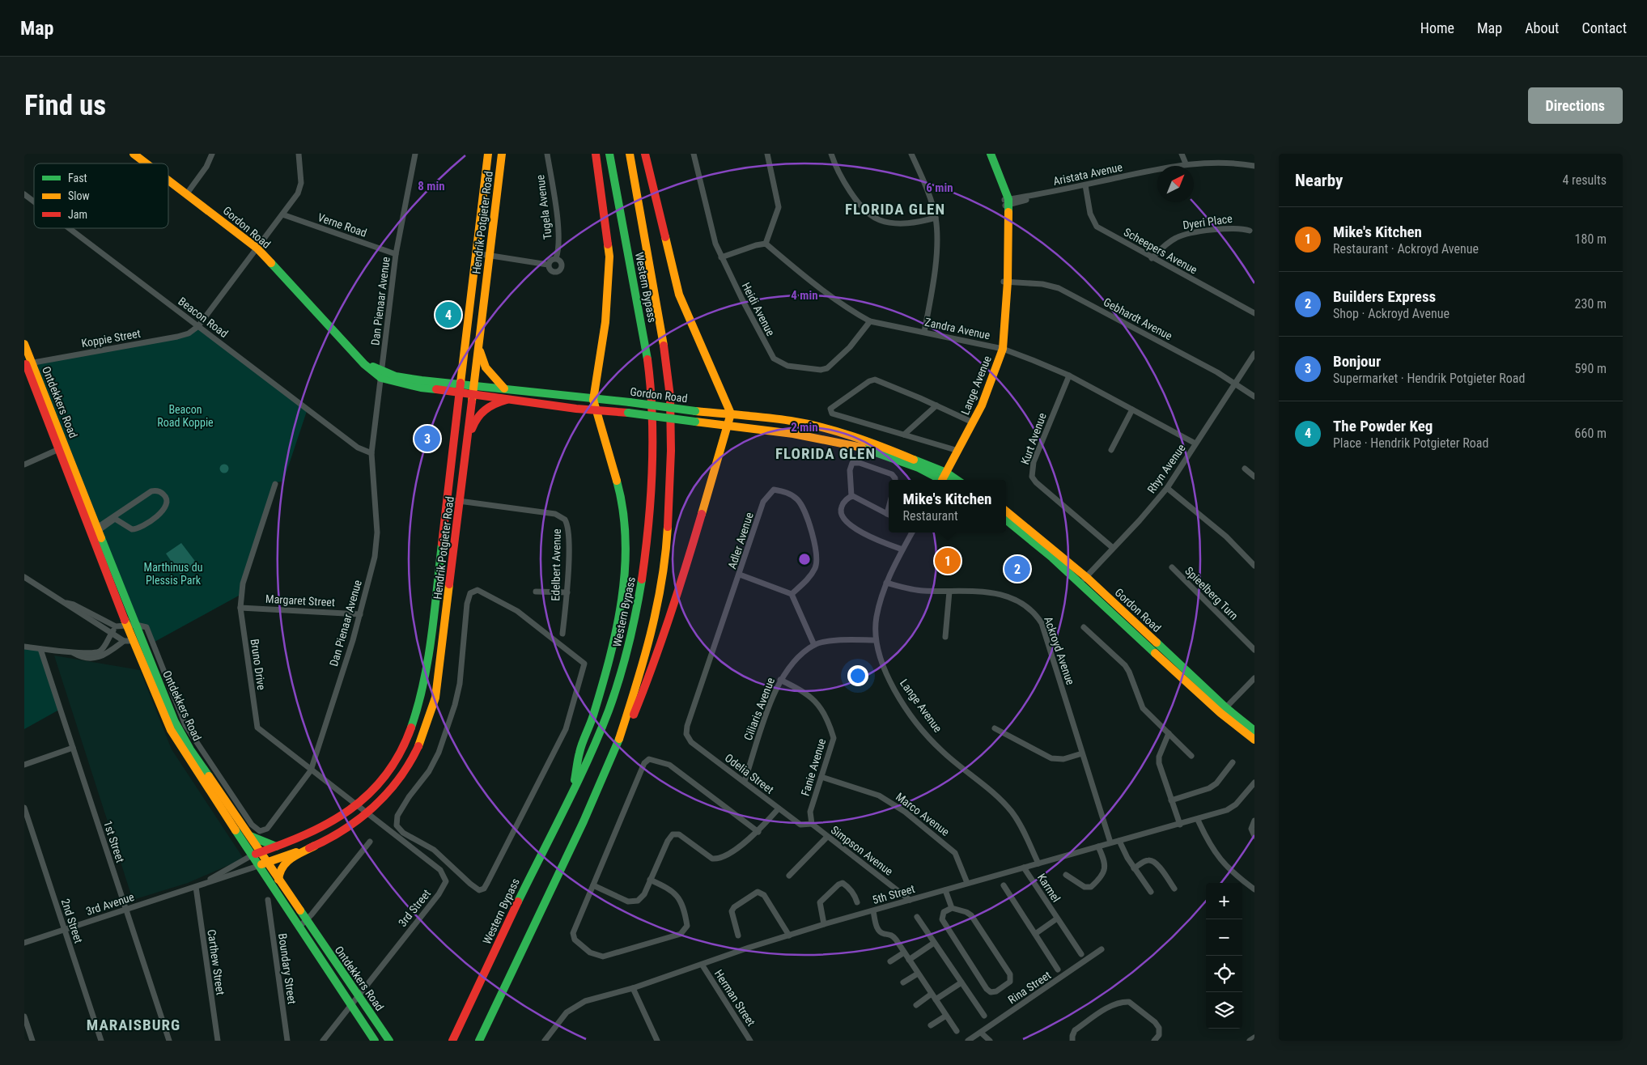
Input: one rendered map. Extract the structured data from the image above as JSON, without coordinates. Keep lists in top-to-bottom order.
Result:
{
  "streets": {
    "main road": [
      "Hendrik Potgieter Road",
      "Gordon Road",
      "Western Bypass",
      "Lange Avenue",
      "Ontdekkers Road"
    ],
    "street": [
      "Aristata Avenue",
      "Tugela Avenue",
      "Dyeri Place",
      "Verne Road",
      "Scheepers Avenue",
      "Dan Pienaar Avenue",
      "Heidi Avenue",
      "Beacon Road",
      "Gebhardt Avenue",
      "Zandra Avenue",
      "Koppie Street",
      "Kurt Avenue",
      "Rhyn Avenue",
      "Adler Avenue",
      "Edelbert Avenue",
      "Spieelberg Turn",
      "Margaret Street",
      "Ackroyd Avenue",
      "Bruno Drive",
      "Ciliaris Avenue",
      "Fanie Avenue",
      "Odelia Street",
      "Marco Avenue",
      "1st Street",
      "Simpson Avenue",
      "Karmel",
      "5th Street",
      "3rd Avenue",
      "3rd Street",
      "2nd Street",
      "Carthew Street",
      "Boundary Street",
      "Rina Street",
      "Herman Street"
    ]
  },
  "crossings": [
    ["Aristata Avenue", "Scheepers Avenue"],
    ["Aristata Avenue", "Lange Avenue"],
    ["Tugela Avenue", "Hendrik Potgieter Road"],
    ["Dyeri Place", "Scheepers Avenue"],
    ["Hendrik Potgieter Road", "Gordon Road"],
    ["Hendrik Potgieter Road", "Ontdekkers Road"],
    ["Hendrik Potgieter Road", "Edelbert Avenue"],
    ["Hendrik Potgieter Road", "Bruno Drive"],
    ["Hendrik Potgieter Road", "3rd Avenue"],
    ["Hendrik Potgieter Road", "3rd Street"],
    ["Verne Road", "Dan Pienaar Avenue"],
    ["Gordon Road", "Dan Pienaar Avenue"],
    ["Gordon Road", "Lange Avenue"],
    ["Gordon Road", "Rhyn Avenue"],
    ["Dan Pienaar Avenue", "Beacon Road"],
    ["Dan Pienaar Avenue", "Ontdekkers Road"],
    ["Dan Pienaar Avenue", "Margaret Street"],
    ["Dan Pienaar Avenue", "Bruno Drive"],
    ["Heidi Avenue", "Zandra Avenue"],
    ["Beacon Road", "Koppie Street"],
    ["Gebhardt Avenue", "Lange Avenue"],
    ["Gebhardt Avenue", "Rhyn Avenue"],
    ["Zandra Avenue", "Lange Avenue"],
    ["Zandra Avenue", "Kurt Avenue"],
    ["Zandra Avenue", "Rhyn Avenue"],
    ["Koppie Street", "Ontdekkers Road"],
    ["Lange Avenue", "Ackroyd Avenue"],
    ["Lange Avenue", "5th Street"],
    ["Ontdekkers Road", "3rd Avenue"],
    ["Ontdekkers Road", "3rd Street"],
    ["Kurt Avenue", "Rhyn Avenue"],
    ["Adler Avenue", "Odelia Street"],
    ["Margaret Street", "Bruno Drive"],
    ["Ackroyd Avenue", "5th Street"],
    ["Bruno Drive", "3rd Street"],
    ["Ciliaris Avenue", "Fanie Avenue"],
    ["Ciliaris Avenue", "Odelia Street"],
    ["Fanie Avenue", "Odelia Street"],
    ["Fanie Avenue", "Marco Avenue"],
    ["Fanie Avenue", "Simpson Avenue"],
    ["Odelia Street", "Simpson Avenue"],
    ["Marco Avenue", "5th Street"],
    ["1st Street", "3rd Avenue"],
    ["Simpson Avenue", "5th Street"],
    ["Karmel", "5th Street"],
    ["5th Street", "Herman Street"],
    ["3rd Avenue", "2nd Street"],
    ["3rd Avenue", "Carthew Street"]
  ],
  "districts": ["FLORIDA GLEN", "FLORIDA GLEN", "MARAISBURG"],
  "parks": ["Beacon Road Koppie", "Marthinus du Plessis Park"],
  "legend": ["Fast", "Slow", "Jam"],
  "north": "top right",
  "page": {
    "header": "Map",
    "nav": [
      "Home",
      "Map",
      "About",
      "Contact"
    ],
    "buttons": "Directions",
    "title": "Find us",
    "heading": ["Nearby", "4 results"],
    "list": [
      {
        "mark": "1",
        "name": "Mike's Kitchen",
        "note": "Restaurant · Ackroyd Avenue",
        "value": "180 m"
      },
      {
        "mark": "2",
        "name": "Builders Express",
        "note": "Shop · Ackroyd Avenue",
        "value": "230 m"
      },
      {
        "mark": "3",
        "name": "Bonjour",
        "note": "Supermarket · Hendrik Potgieter Road",
        "value": "590 m"
      },
      {
        "mark": "4",
        "name": "The Powder Keg",
        "note": "Place · Hendrik Potgieter Road",
        "value": "660 m"
      }
    ],
    "pins": [
      "4",
      "3",
      "1",
      "2"
    ],
    "popup": ["Mike's Kitchen", "Restaurant"],
    "map_buttons": ["+", "−"]
  },
  "rings": [
    "8 min",
    "6 min",
    "4 min",
    "2 min"
  ]
}
